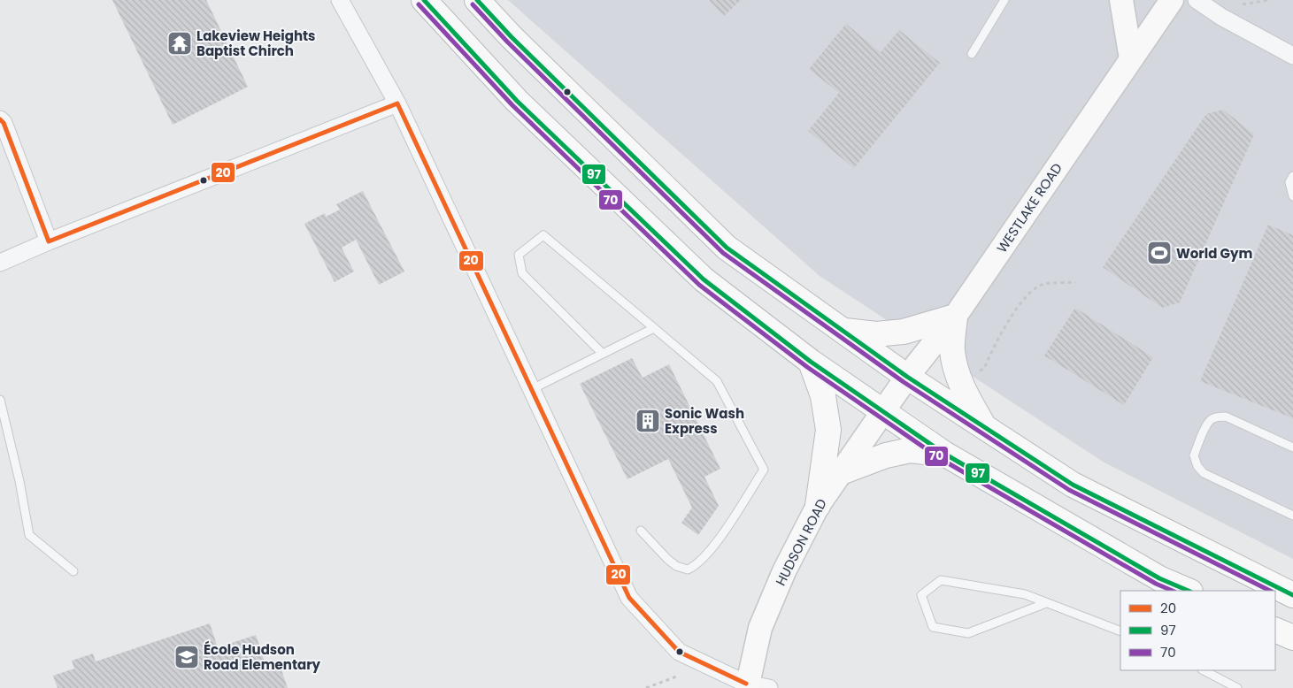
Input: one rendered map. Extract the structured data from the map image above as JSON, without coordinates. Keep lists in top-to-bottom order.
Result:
{
  "streets": {
    "main road": ["WESTLAKE ROAD", "HUDSON ROAD"]
  },
  "crossings": [
    ["WESTLAKE ROAD", "HUDSON ROAD"]
  ],
  "places": {
    "temple": ["Lakeview Heights Baptist Chirch"],
    "sports": ["World Gym"],
    "building": ["Sonic Wash Express"],
    "school or university": ["École Hudson Road Elementary"]
  },
  "lines": ["transit line 97", "transit line 70", "transit line 20"],
  "legend": ["20", "97", "70"]
}
